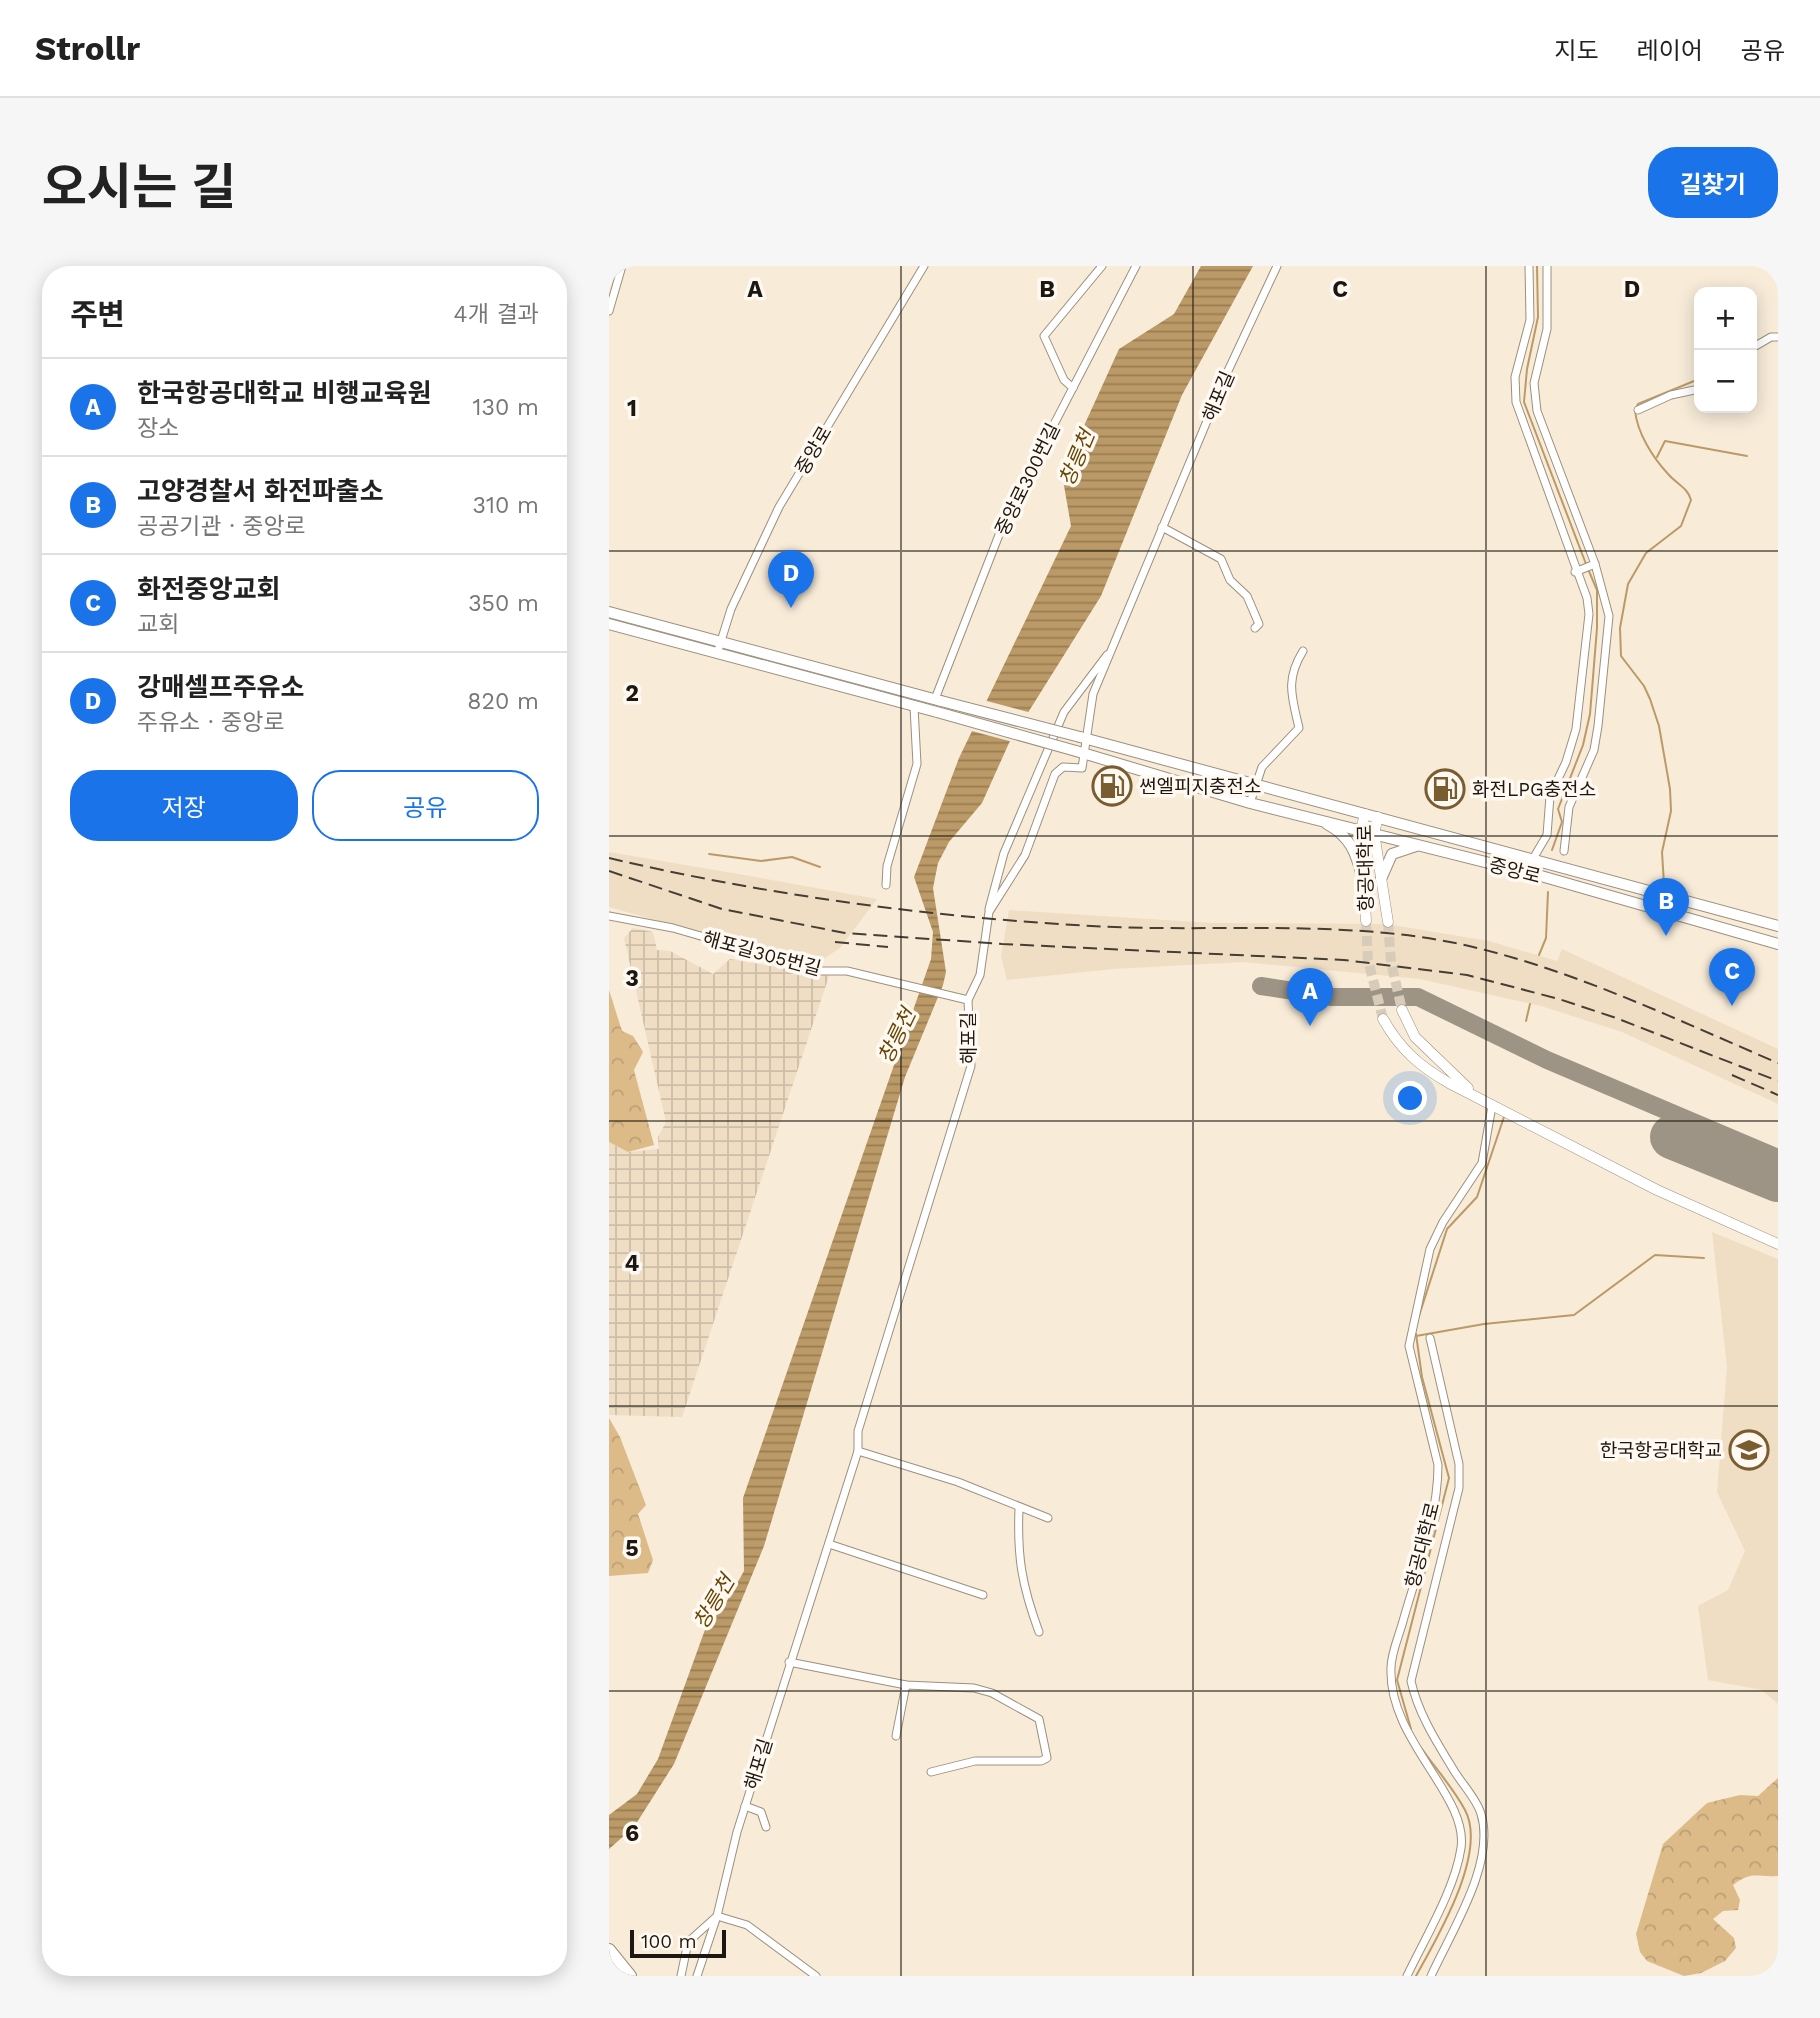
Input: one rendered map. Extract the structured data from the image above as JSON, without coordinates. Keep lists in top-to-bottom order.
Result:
{
  "streets": {
    "main road": ["중앙로"],
    "street": [
      "해포길",
      "중앙로300번길",
      "항공대학로",
      "해포길305번길"
    ]
  },
  "crossings": [
    ["해포길", "중앙로"],
    ["해포길", "해포길305번길"],
    ["중앙로", "중앙로300번길"],
    ["중앙로", "항공대학로"]
  ],
  "water": ["창릉천"],
  "places": {
    "fuel station": ["썬엘피지충전소", "화전LPG충전소"],
    "school or university": ["한국항공대학교"]
  },
  "scale_bar": "100 m",
  "page": {
    "header": "Strollr",
    "nav": ["지도", "레이어", "공유"],
    "title": "오시는 길",
    "buttons": [
      "길찾기",
      ["저장", "공유"]
    ],
    "heading": ["주변", "4개 결과"],
    "map_buttons": ["+", "−"],
    "list": [
      {
        "mark": "A",
        "name": "한국항공대학교 비행교육원",
        "note": "장소",
        "value": "130 m"
      },
      {
        "mark": "B",
        "name": "고양경찰서 화전파출소",
        "note": "공공기관 · 중앙로",
        "value": "310 m"
      },
      {
        "mark": "C",
        "name": "화전중앙교회",
        "note": "교회",
        "value": "350 m"
      },
      {
        "mark": "D",
        "name": "강매셀프주유소",
        "note": "주유소 · 중앙로",
        "value": "820 m"
      }
    ],
    "pins": [
      "D",
      "B",
      "C",
      "A"
    ],
    "scale": "100 m"
  },
  "grid": {
    "columns": [
      "A",
      "B",
      "C",
      "D"
    ],
    "rows": [
      "1",
      "2",
      "3",
      "4",
      "5",
      "6"
    ]
  }
}
